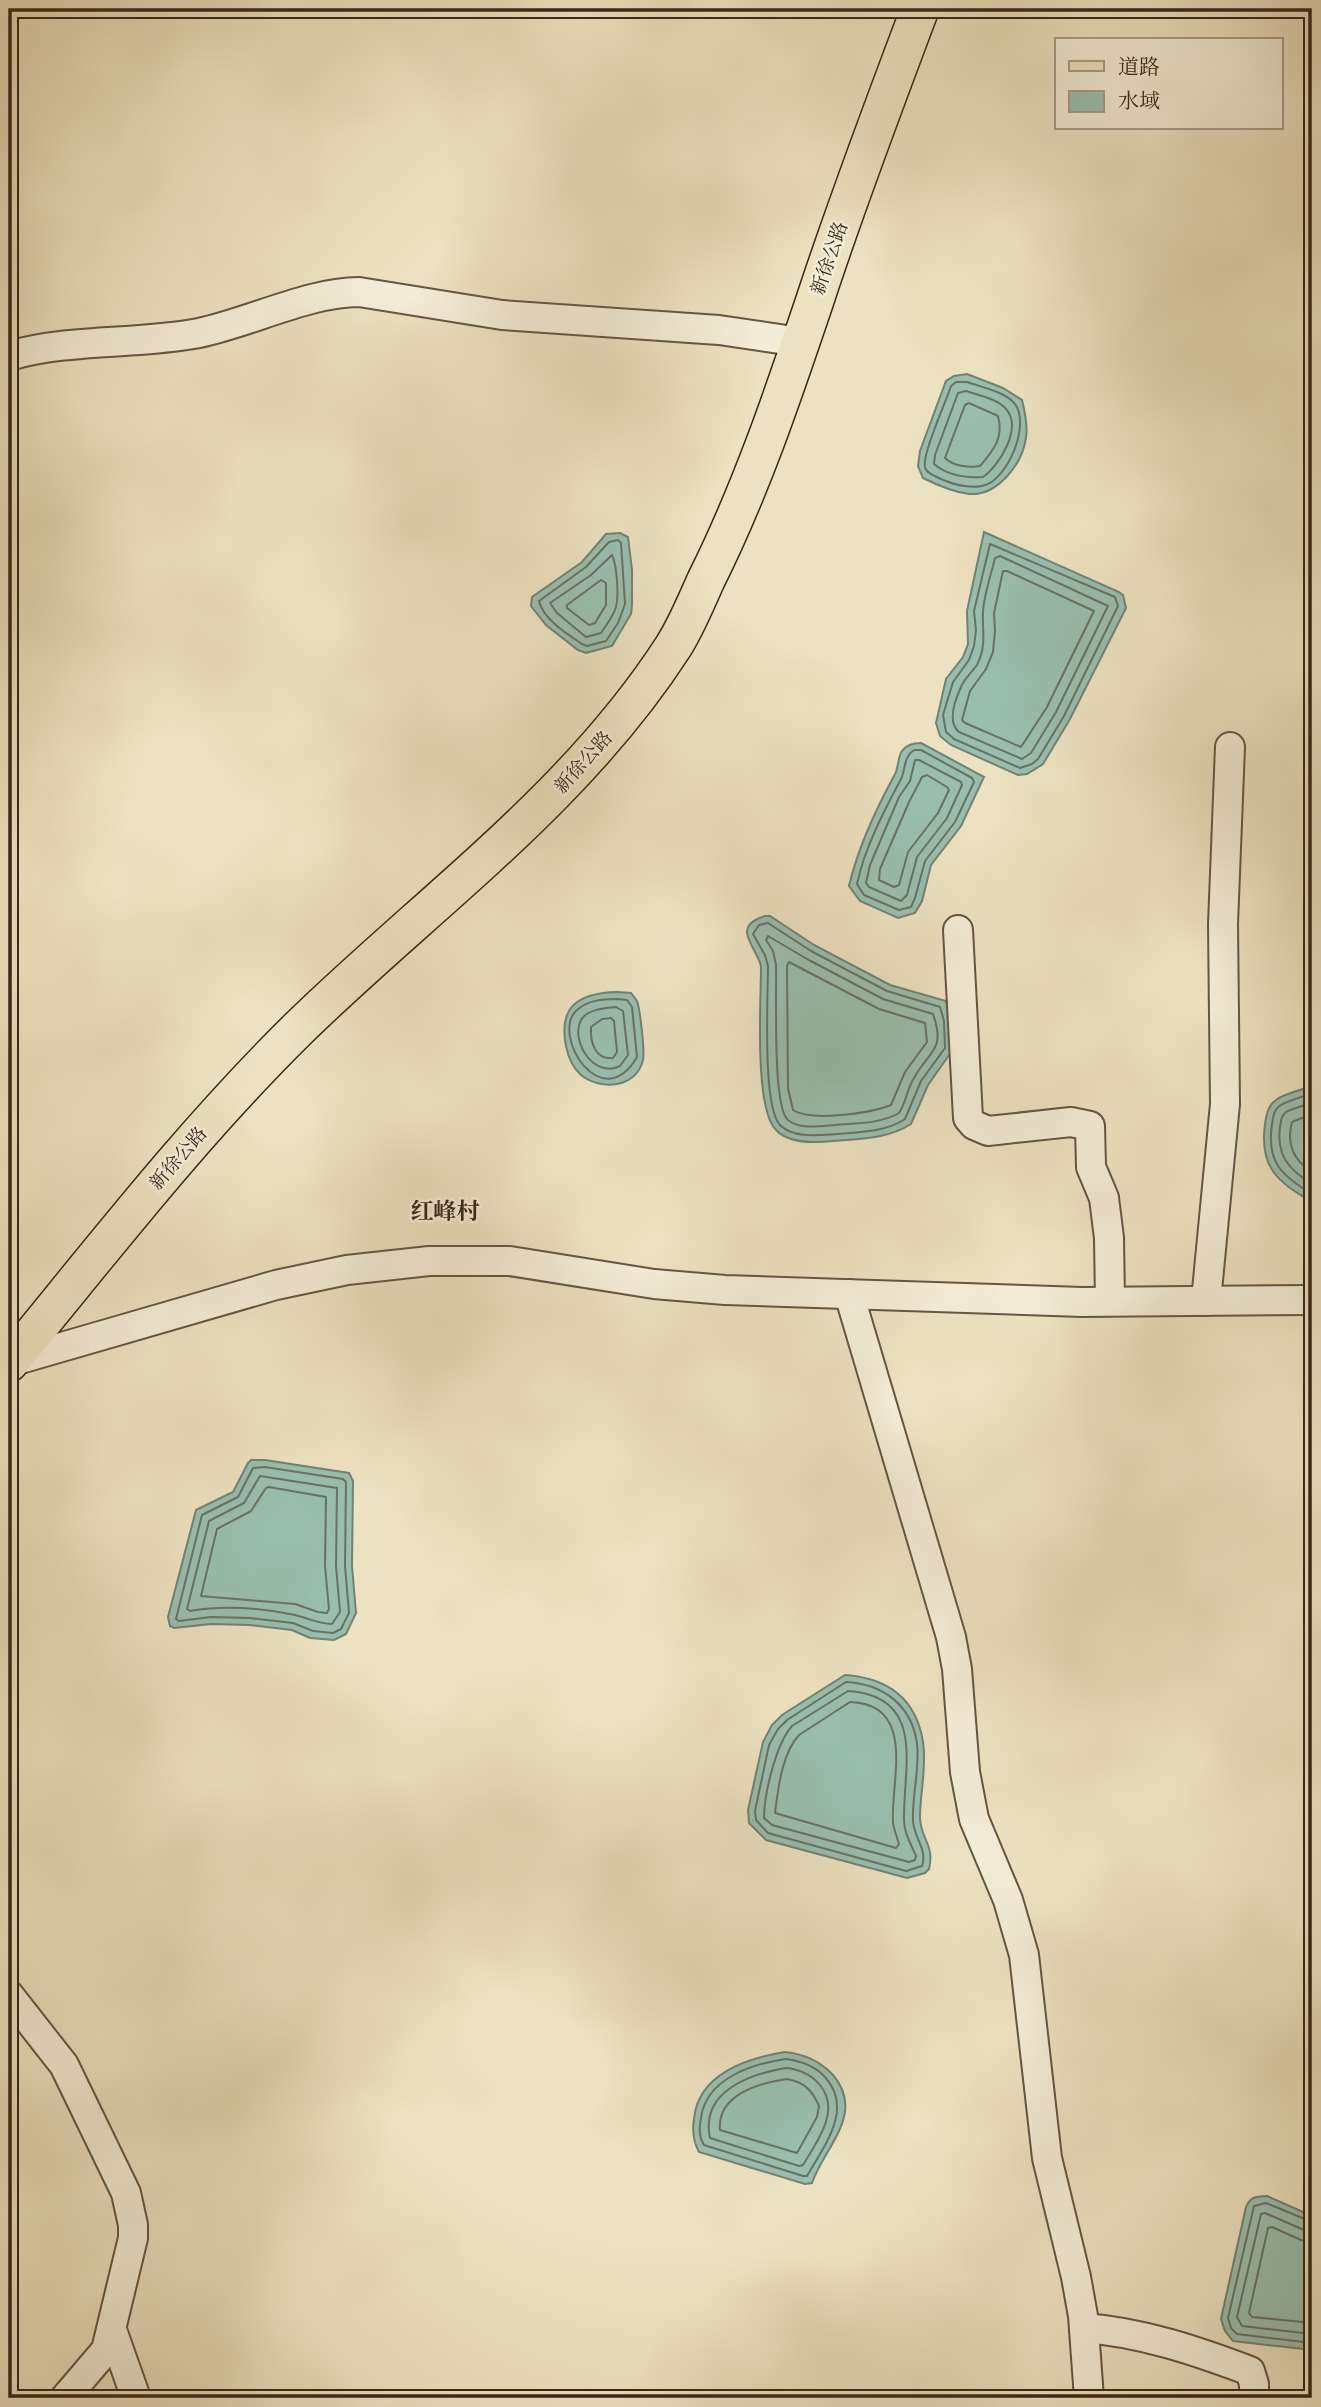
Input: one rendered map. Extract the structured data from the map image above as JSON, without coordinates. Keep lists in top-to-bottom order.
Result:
{
  "streets": {
    "main road": ["新徐公路"]
  },
  "districts": ["红峰村"],
  "legend": ["道路", "水域"]
}
